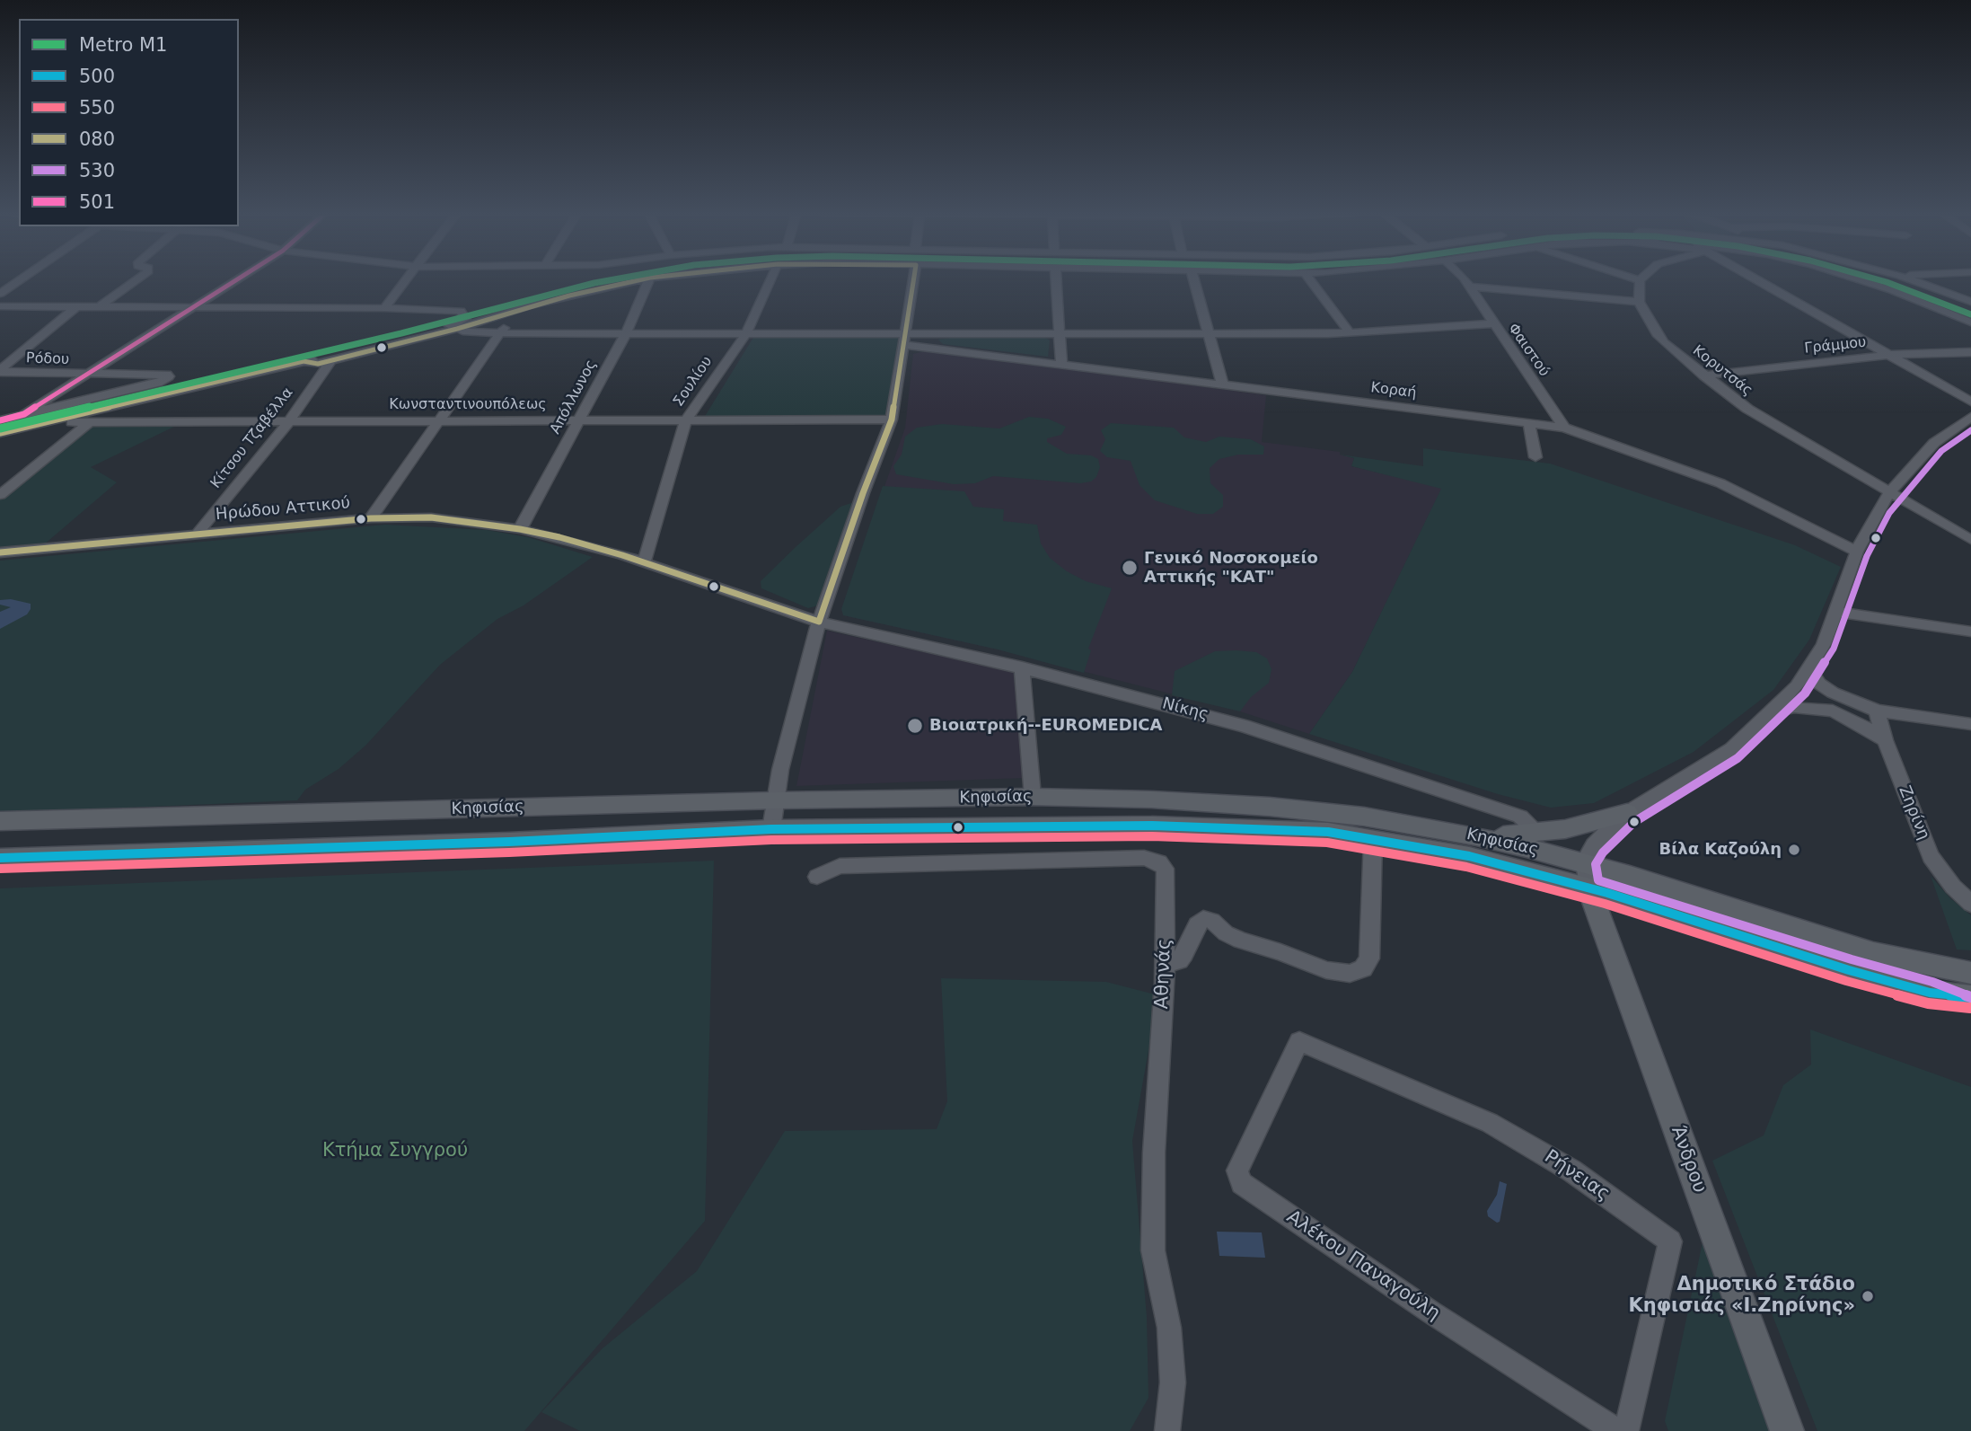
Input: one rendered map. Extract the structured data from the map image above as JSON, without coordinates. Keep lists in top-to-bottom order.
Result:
{
  "streets": {
    "main road": ["Κηφισίας", "Άνδρου"],
    "street": [
      "Γράμμου",
      "Φαιστού",
      "Ρόδου",
      "Κορυτσάς",
      "Σουλίου",
      "Κοραή",
      "Απόλλωνος",
      "Κωνσταντινουπόλεως",
      "Κίτσου Τζαβέλλα",
      "Ηρώδου Αττικού",
      "Νίκης",
      "Ζηρίνη",
      "Αθηνάς",
      "Ρήνειας",
      "Αλέκου Παναγούλη"
    ]
  },
  "crossings": [
    ["Γράμμου", "Κορυτσάς"],
    ["Φαιστού", "Κοραή"],
    ["Σουλίου", "Κωνσταντινουπόλεως"],
    ["Σουλίου", "Ηρώδου Αττικού"],
    ["Απόλλωνος", "Κωνσταντινουπόλεως"],
    ["Απόλλωνος", "Ηρώδου Αττικού"],
    ["Κωνσταντινουπόλεως", "Κίτσου Τζαβέλλα"],
    ["Κίτσου Τζαβέλλα", "Ηρώδου Αττικού"],
    ["Ηρώδου Αττικού", "Νίκης"],
    ["Κηφισίας", "Άνδρου"],
    ["Ρήνειας", "Αλέκου Παναγούλη"]
  ],
  "parks": ["Κτήμα Συγγρού"],
  "places": [
    "Γενικό Νοσοκομείο Αττικής \"ΚΑΤ\"",
    "Βιοιατρική--EUROMEDICA",
    "Βίλα Καζούλη",
    "Δημοτικό Στάδιο Κηφισιάς «Ι.Ζηρίνης»"
  ],
  "lines": [
    "metro line Μ1",
    "transit line 080",
    "transit line 501",
    "transit line 530",
    "transit line 500",
    "transit line 550"
  ],
  "legend": [
    "Metro Μ1",
    "500",
    "550",
    "080",
    "530",
    "501"
  ]
}
